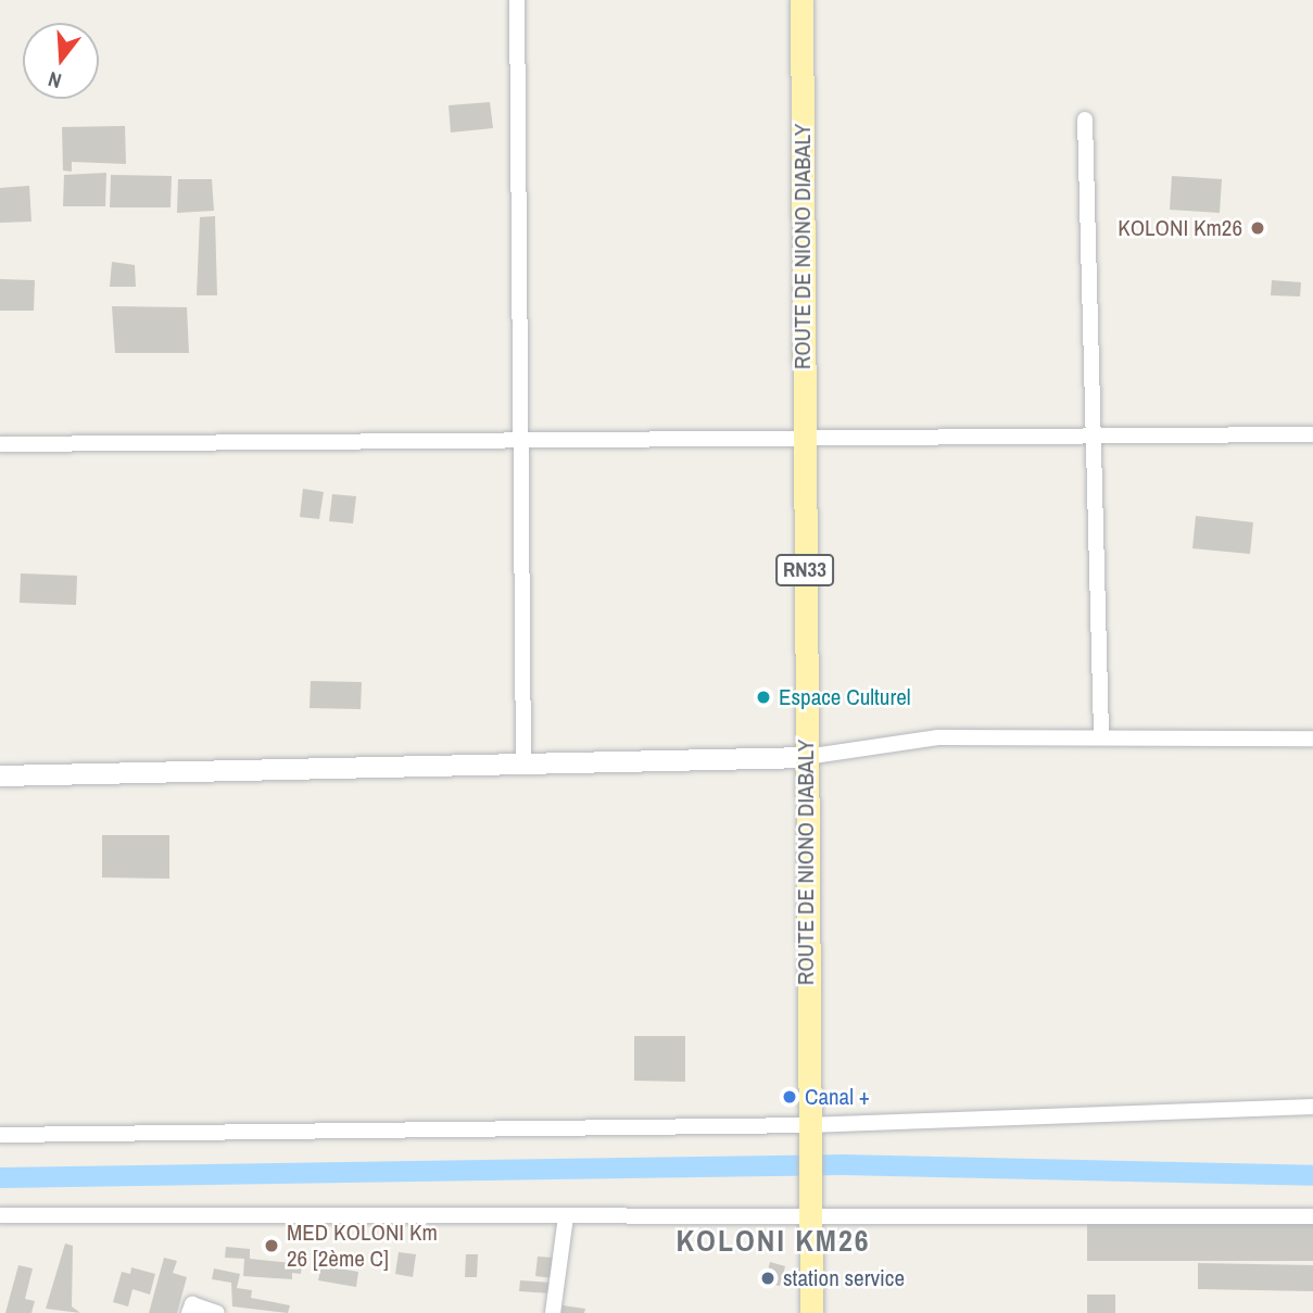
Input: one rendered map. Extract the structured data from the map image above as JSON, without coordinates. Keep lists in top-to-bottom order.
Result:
{
  "streets": {
    "main road": ["ROUTE DE NIONO DIABALY", "RN33"]
  },
  "districts": ["KOLONI KM26"],
  "places": [
    "KOLONI Km26",
    "Espace Culturel",
    "Canal +",
    "MED KOLONI Km 26 [2ème C]",
    "station service"
  ],
  "north": "bottom"
}
